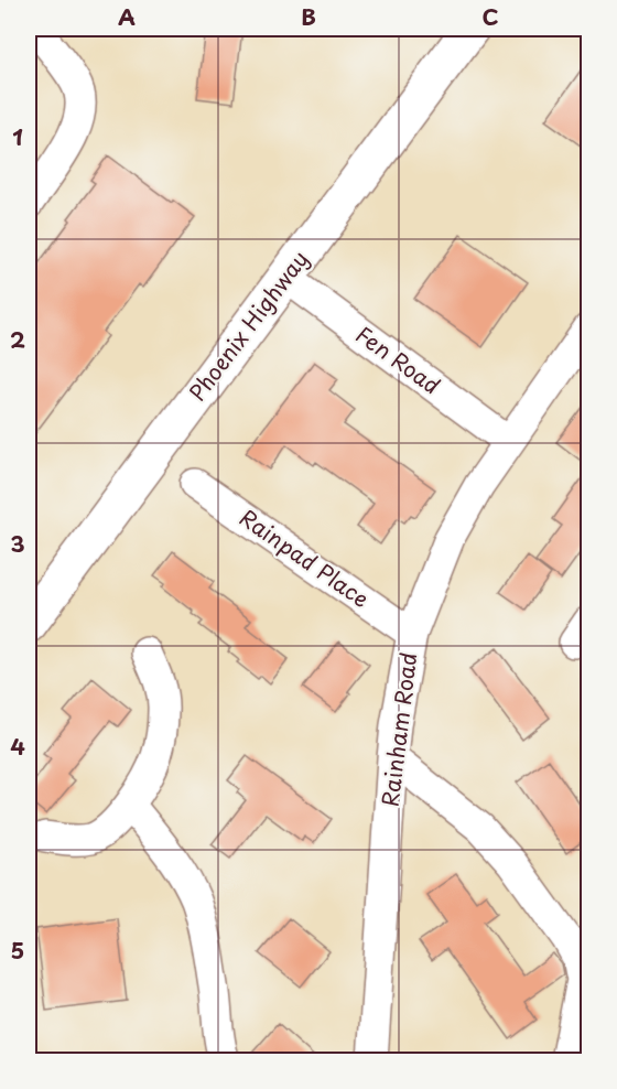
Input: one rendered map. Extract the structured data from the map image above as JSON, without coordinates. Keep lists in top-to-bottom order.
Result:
{
  "streets": {
    "main road": ["Phoenix Highway"],
    "street": ["Fen Road", "Rainpad Place", "Rainham Road"]
  },
  "crossings": [
    ["Phoenix Highway", "Fen Road"],
    ["Fen Road", "Rainham Road"],
    ["Rainpad Place", "Rainham Road"]
  ],
  "grid": {
    "columns": ["A", "B", "C"],
    "rows": [
      "1",
      "2",
      "3",
      "4",
      "5"
    ]
  }
}
